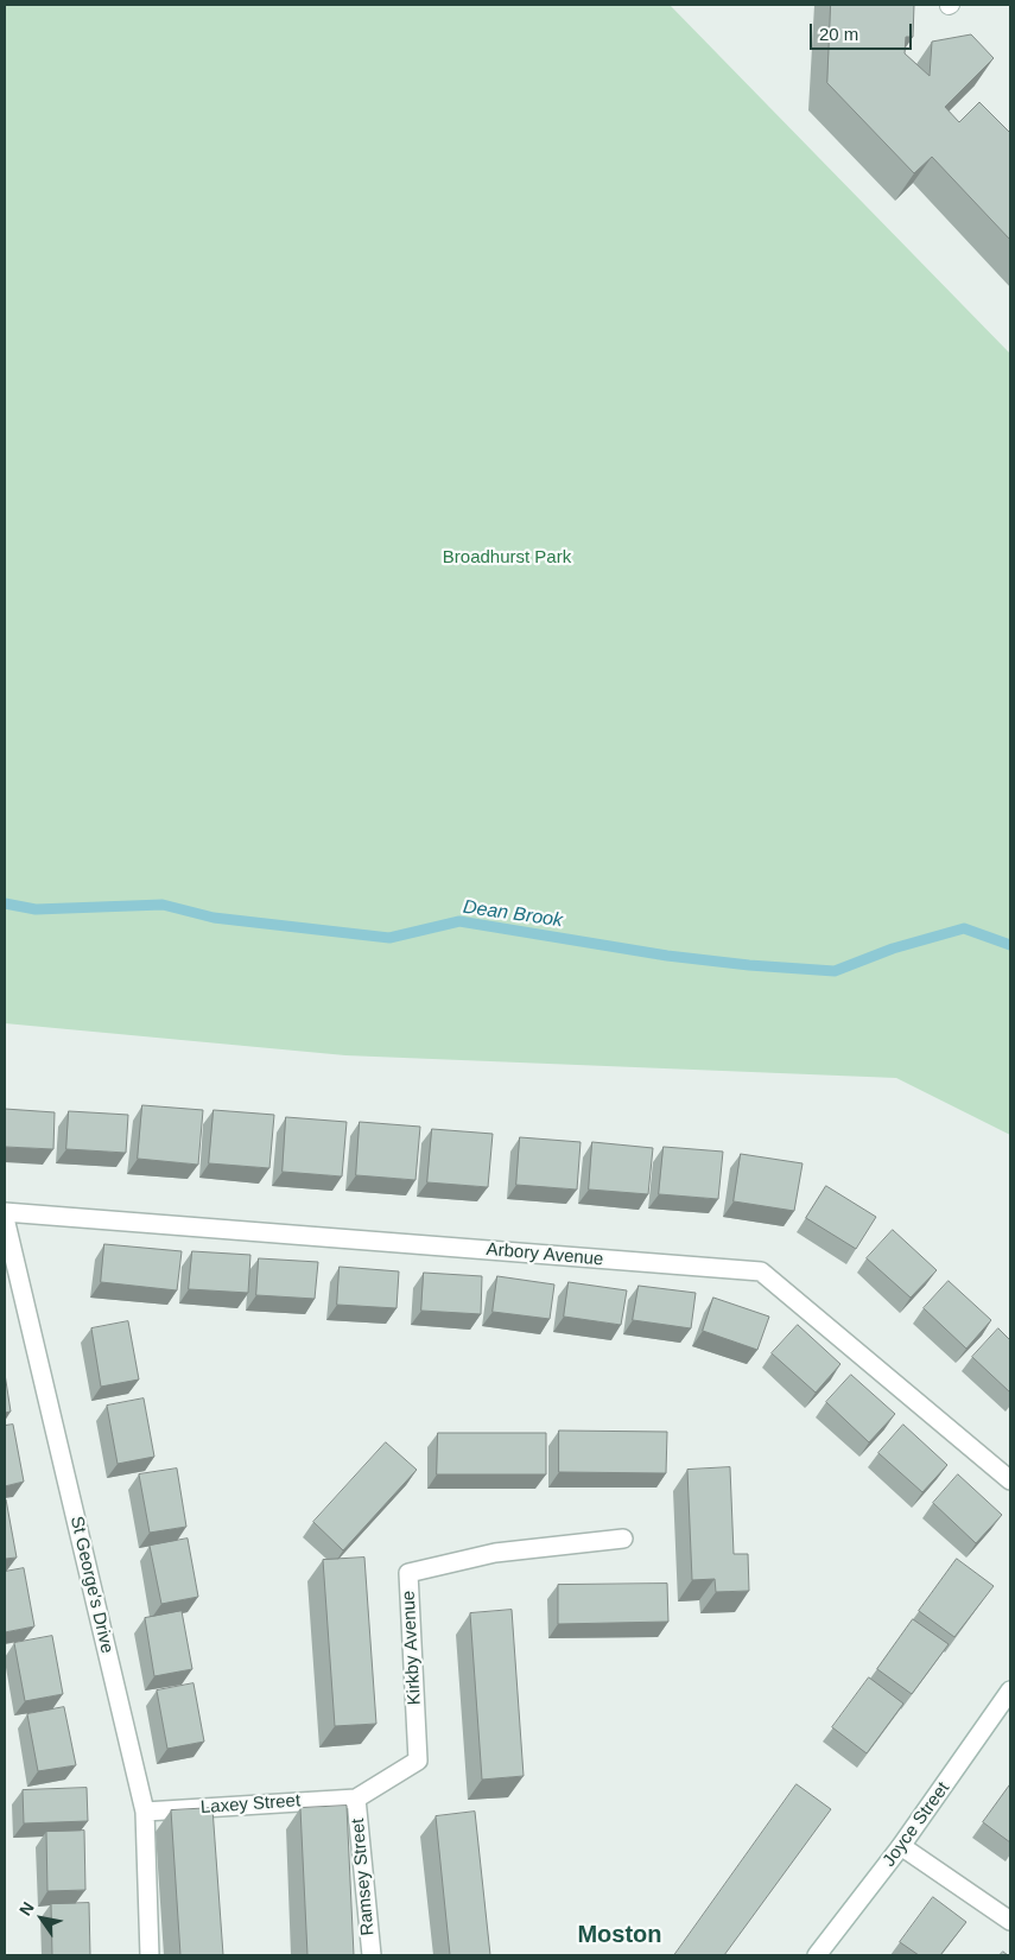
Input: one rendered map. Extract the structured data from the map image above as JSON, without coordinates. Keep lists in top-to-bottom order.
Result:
{
  "streets": {
    "street": [
      "Arbory Avenue",
      "St George's Drive",
      "Kirkby Avenue",
      "Laxey Street",
      "Joyce Street",
      "Ramsey Street"
    ]
  },
  "crossings": [
    ["St George's Drive", "Laxey Street"],
    ["Kirkby Avenue", "Laxey Street"],
    ["Kirkby Avenue", "Ramsey Street"],
    ["Laxey Street", "Ramsey Street"]
  ],
  "districts": ["Moston"],
  "water": ["Dean Brook"],
  "parks": ["Broadhurst Park"],
  "scale_bar": "20 m",
  "north": "top left"
}
